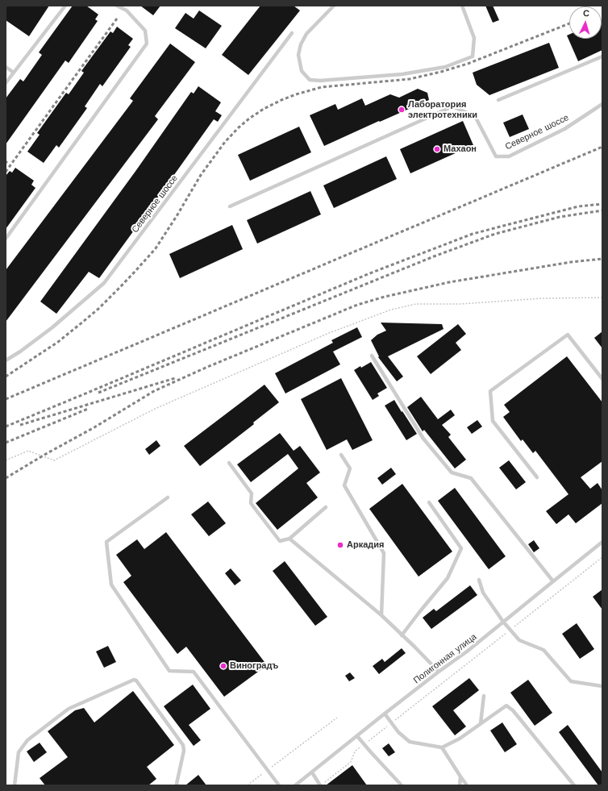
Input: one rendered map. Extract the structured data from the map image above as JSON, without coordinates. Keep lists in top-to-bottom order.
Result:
{
  "streets": {
    "lane": ["Северное шоссе", "Полигонная улица"]
  },
  "places": [
    "Лаборатория электротехники",
    "Махаон",
    "Аркадия",
    "Виноградъ"
  ],
  "north": "top"
}
